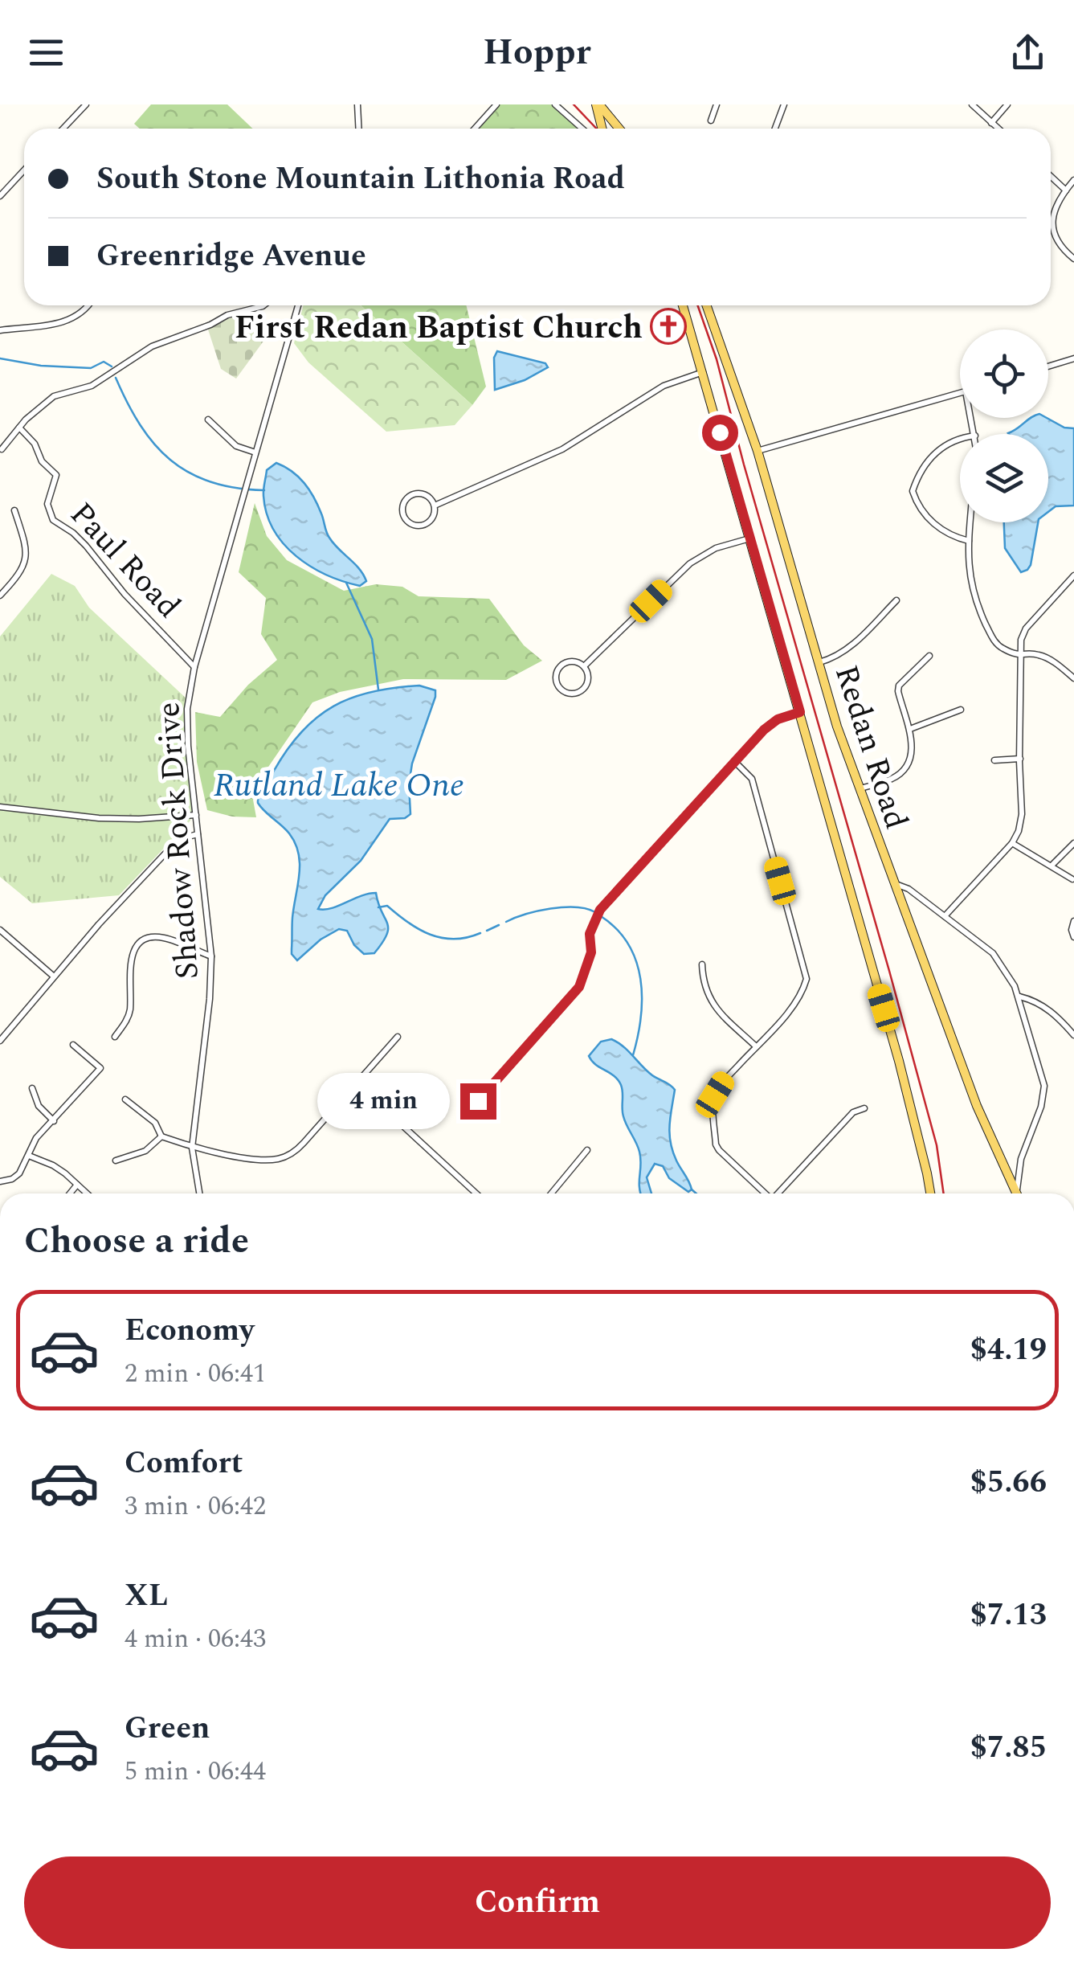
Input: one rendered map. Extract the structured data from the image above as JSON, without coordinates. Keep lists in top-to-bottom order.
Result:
{
  "streets": {
    "main road": ["Redan Road"],
    "street": ["Paul Road", "Shadow Rock Drive"]
  },
  "crossings": [
    ["Paul Road", "Shadow Rock Drive"]
  ],
  "water": ["Rutland Lake One"],
  "places": {
    "church": ["First Redan Baptist Church"]
  },
  "page": {
    "header": "Hoppr",
    "banner": ["South Stone Mountain Lithonia Road", "Greenridge Avenue"],
    "bubble": "4 min",
    "heading": "Choose a ride",
    "list": [
      {
        "name": "Economy",
        "note": "2 min · 06:41",
        "value": "$4.19"
      },
      {
        "name": "Comfort",
        "note": "3 min · 06:42",
        "value": "$5.66"
      },
      {
        "name": "XL",
        "note": "4 min · 06:43",
        "value": "$7.13"
      },
      {
        "name": "Green",
        "note": "5 min · 06:44",
        "value": "$7.85"
      }
    ],
    "buttons": "Confirm"
  }
}
